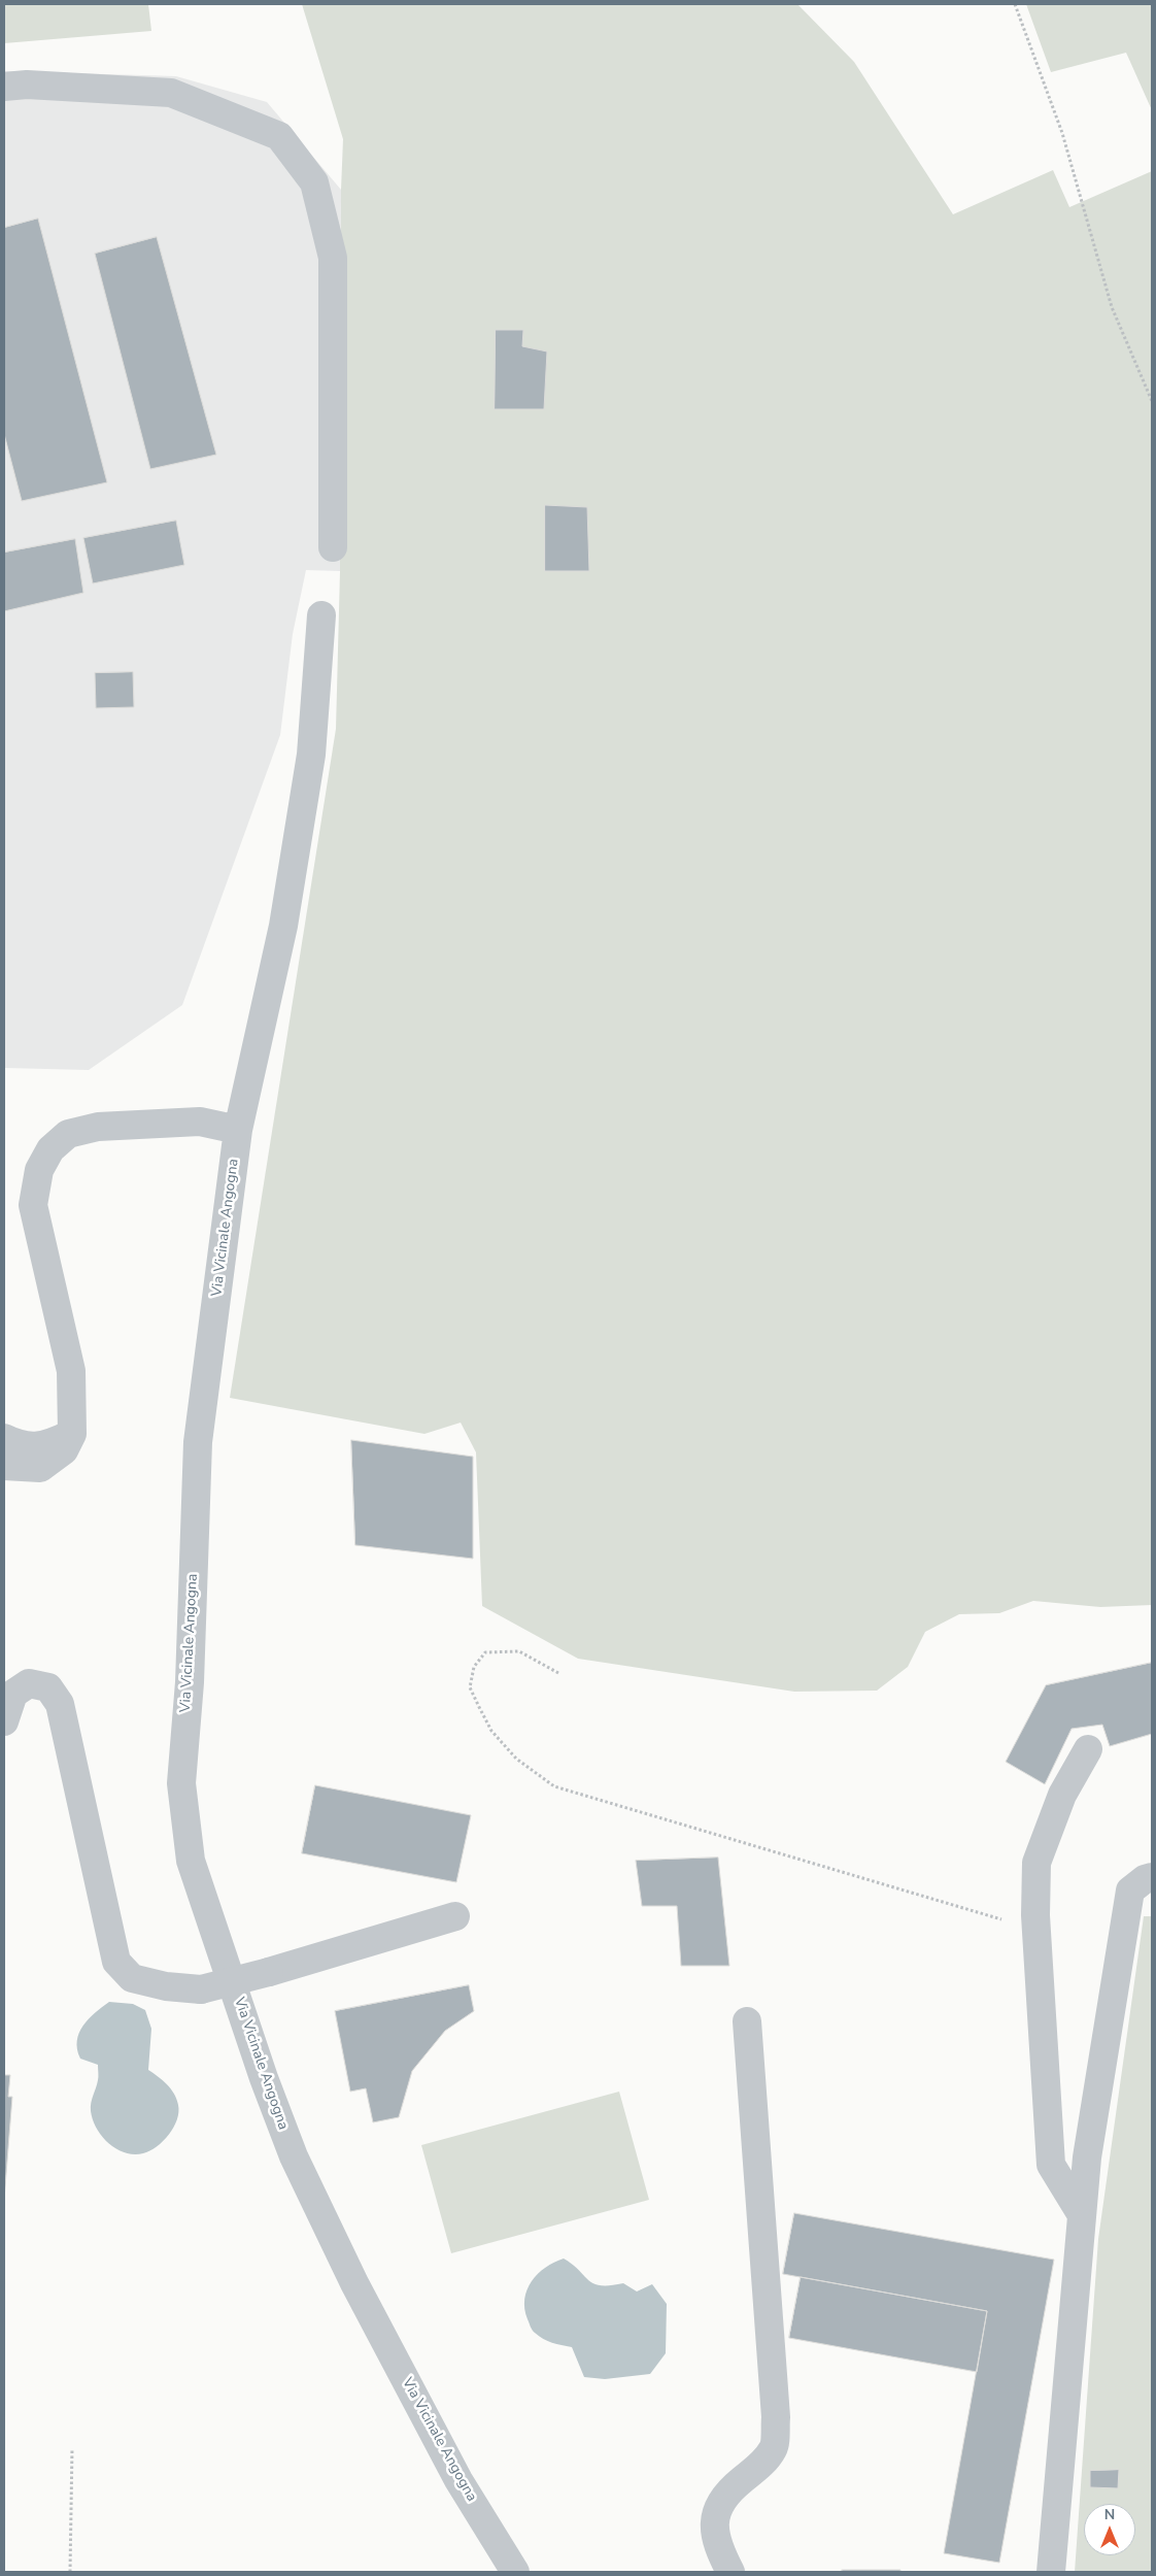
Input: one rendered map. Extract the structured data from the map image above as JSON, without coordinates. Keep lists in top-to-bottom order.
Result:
{
  "streets": {
    "street": ["Via Vicinale Angogna"]
  },
  "north": "top"
}
